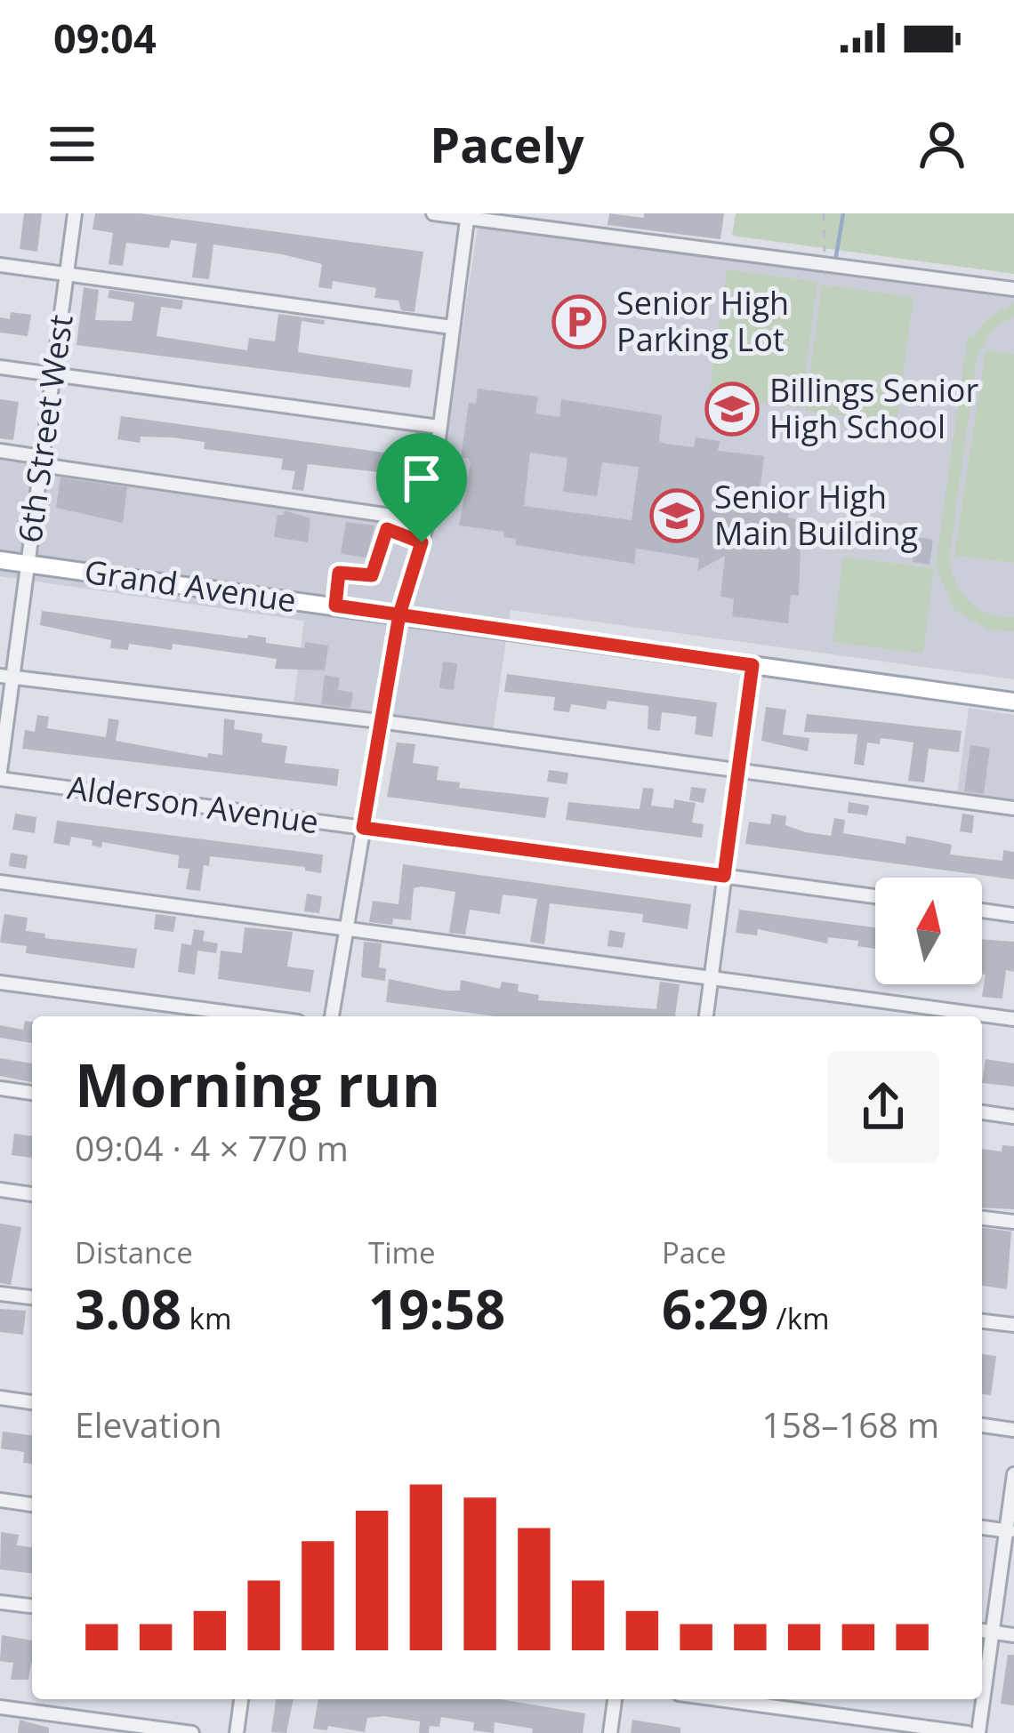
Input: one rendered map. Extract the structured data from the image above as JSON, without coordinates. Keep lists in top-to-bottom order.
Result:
{
  "streets": {
    "main road": ["Grand Avenue"],
    "street": ["6th Street West", "Alderson Avenue"]
  },
  "crossings": [
    ["6th Street West", "Grand Avenue"],
    ["6th Street West", "Alderson Avenue"]
  ],
  "places": {
    "parking": ["Senior High Parking Lot"],
    "school or university": ["Billings Senior High School", "Senior High Main Building"]
  },
  "north": "top",
  "page": {
    "status": "09:04",
    "header": "Pacely",
    "heading": ["Morning run", "09:04 · 4 × 770 m"],
    "stats": [
      ["Distance", "3.08 km"],
      ["Time", "19:58"],
      ["Pace", "6:29 /km"]
    ],
    "chart": ["Elevation", "158–168 m"]
  }
}
